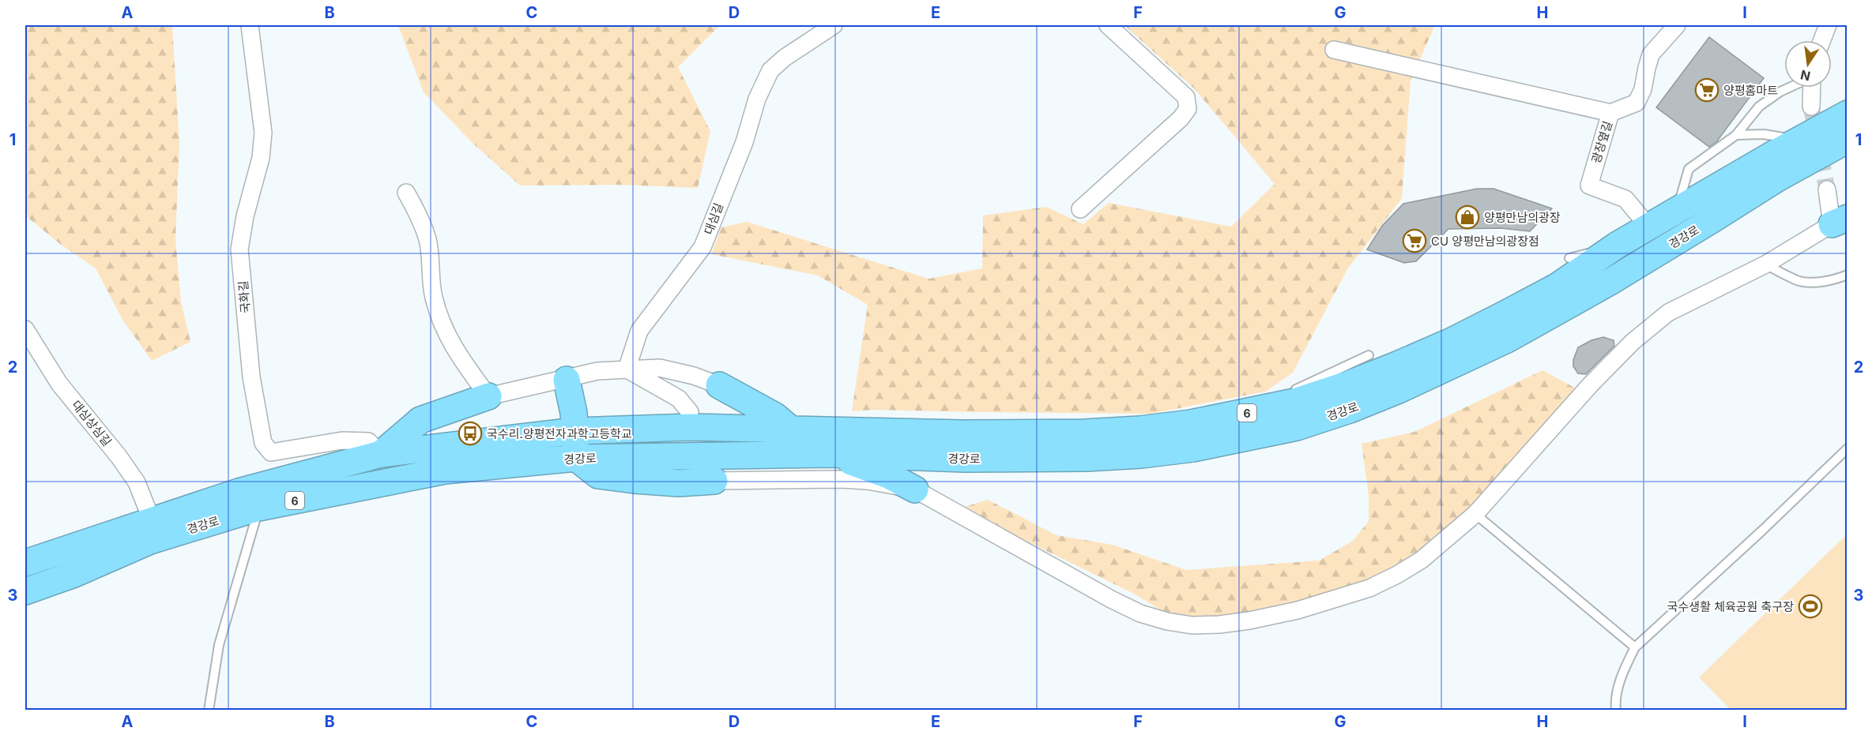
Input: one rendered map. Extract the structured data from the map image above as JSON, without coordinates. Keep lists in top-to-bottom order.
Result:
{
  "streets": {
    "highway": ["경강로", "6"],
    "street": [
      "광장옆길",
      "대심길",
      "국화길",
      "대심상심길"
    ]
  },
  "crossings": [
    ["광장옆길", "경강로"],
    ["경강로", "국화길"],
    ["경강로", "대심상심길"]
  ],
  "places": {
    "supermarket": ["양평홈마트", "CU 양평만남의광장점"],
    "shop": ["양평만남의광장"],
    "bus stop": ["국수리.양평전자과학고등학교"],
    "sports": ["국수생활 체육공원 축구장"]
  },
  "north": "bottom",
  "grid": {
    "columns": [
      "A",
      "B",
      "C",
      "D",
      "E",
      "F",
      "G",
      "H",
      "I"
    ],
    "rows": ["1", "2", "3"]
  }
}
